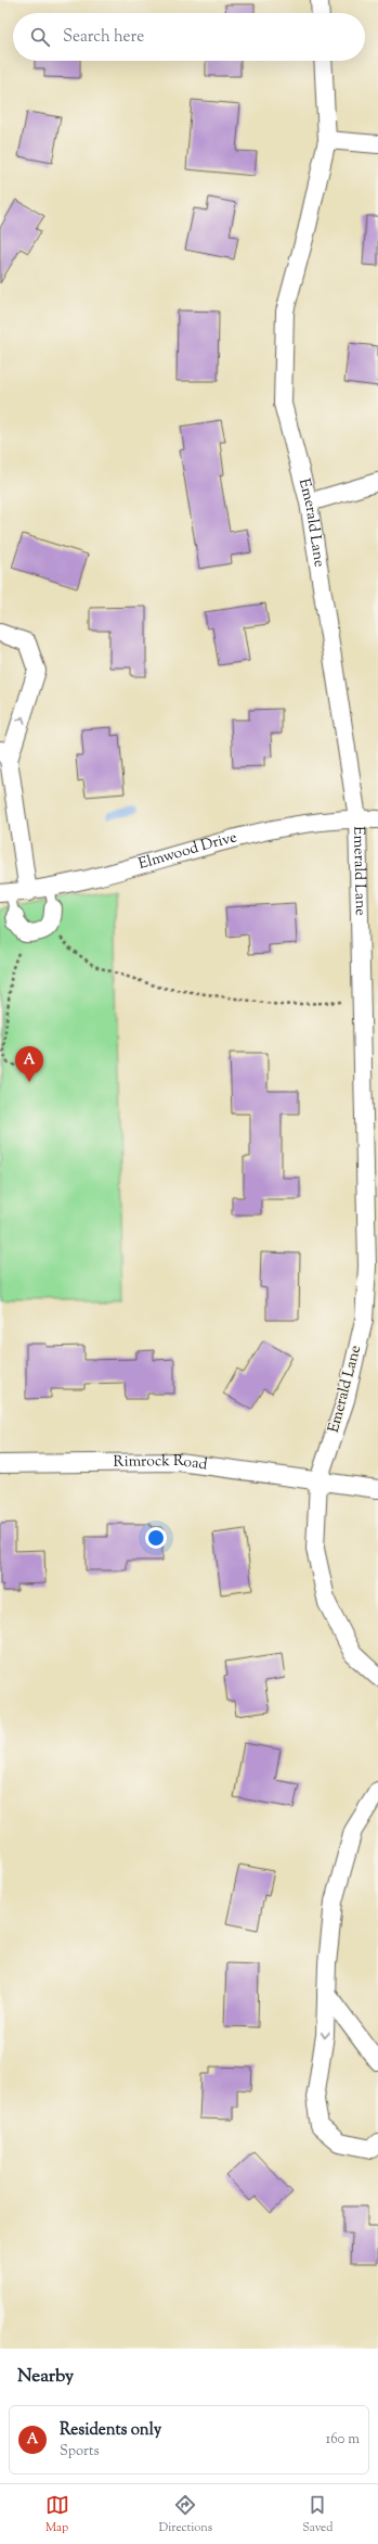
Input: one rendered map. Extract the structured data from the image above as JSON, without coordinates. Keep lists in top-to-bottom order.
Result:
{
  "streets": {
    "street": ["Emerald Lane", "Elmwood Drive", "Rimrock Road"]
  },
  "crossings": [
    ["Emerald Lane", "Elmwood Drive"],
    ["Emerald Lane", "Rimrock Road"]
  ],
  "page": {
    "search": "Search here",
    "pins": "A",
    "heading": "Nearby",
    "list": [
      {
        "mark": "A",
        "name": "Residents only",
        "note": "Sports",
        "value": "160 m"
      }
    ],
    "nav": ["Map", "Directions", "Saved"]
  }
}
